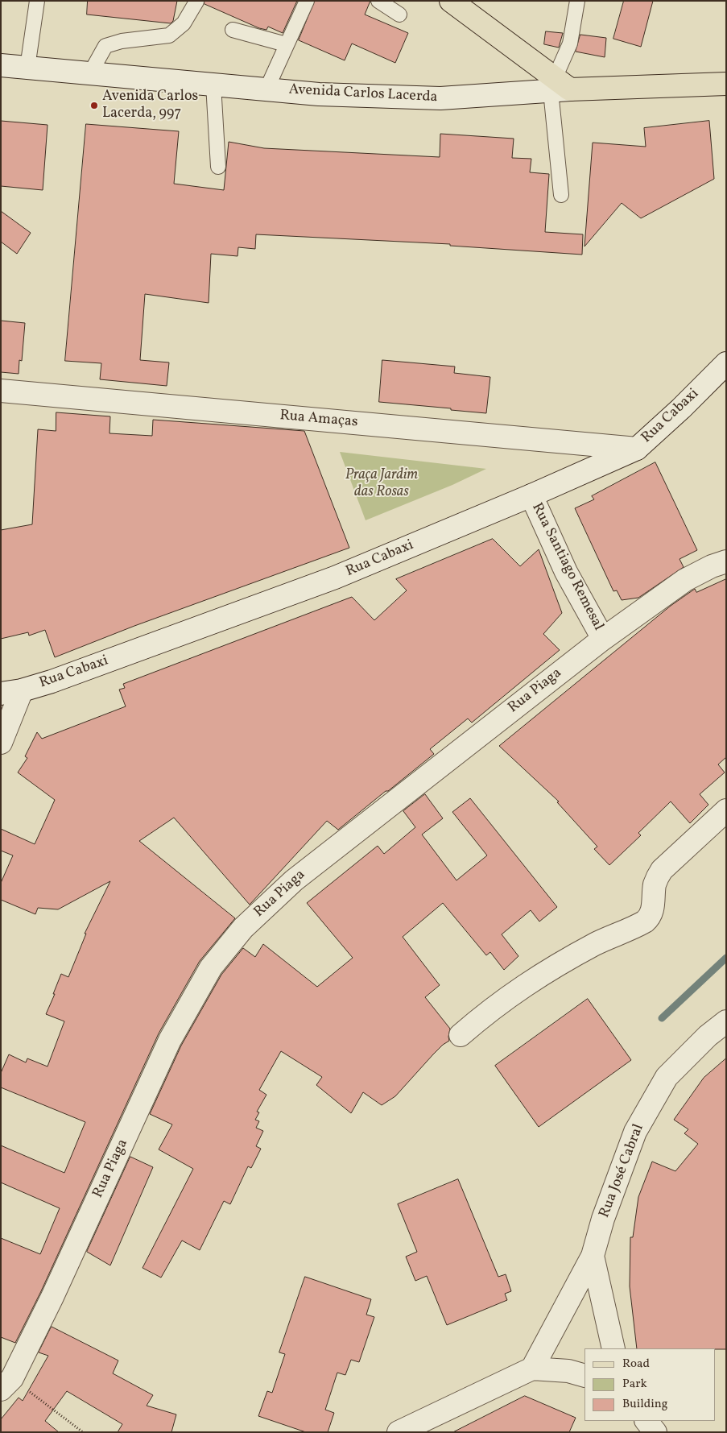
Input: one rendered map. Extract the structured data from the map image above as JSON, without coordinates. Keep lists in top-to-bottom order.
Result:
{
  "streets": {
    "main road": ["Avenida Carlos Lacerda"],
    "street": [
      "Rua Cabaxi",
      "Rua Amaças",
      "Rua Santiago Remesal",
      "Rua Piaga",
      "Rua José Cabral"
    ]
  },
  "crossings": [
    ["Rua Cabaxi", "Rua Amaças"],
    ["Rua Cabaxi", "Rua Santiago Remesal"],
    ["Rua Santiago Remesal", "Rua Piaga"]
  ],
  "parks": ["Praça Jardim das Rosas"],
  "places": ["Avenida Carlos Lacerda, 997"],
  "legend": ["Road", "Park", "Building"]
}
